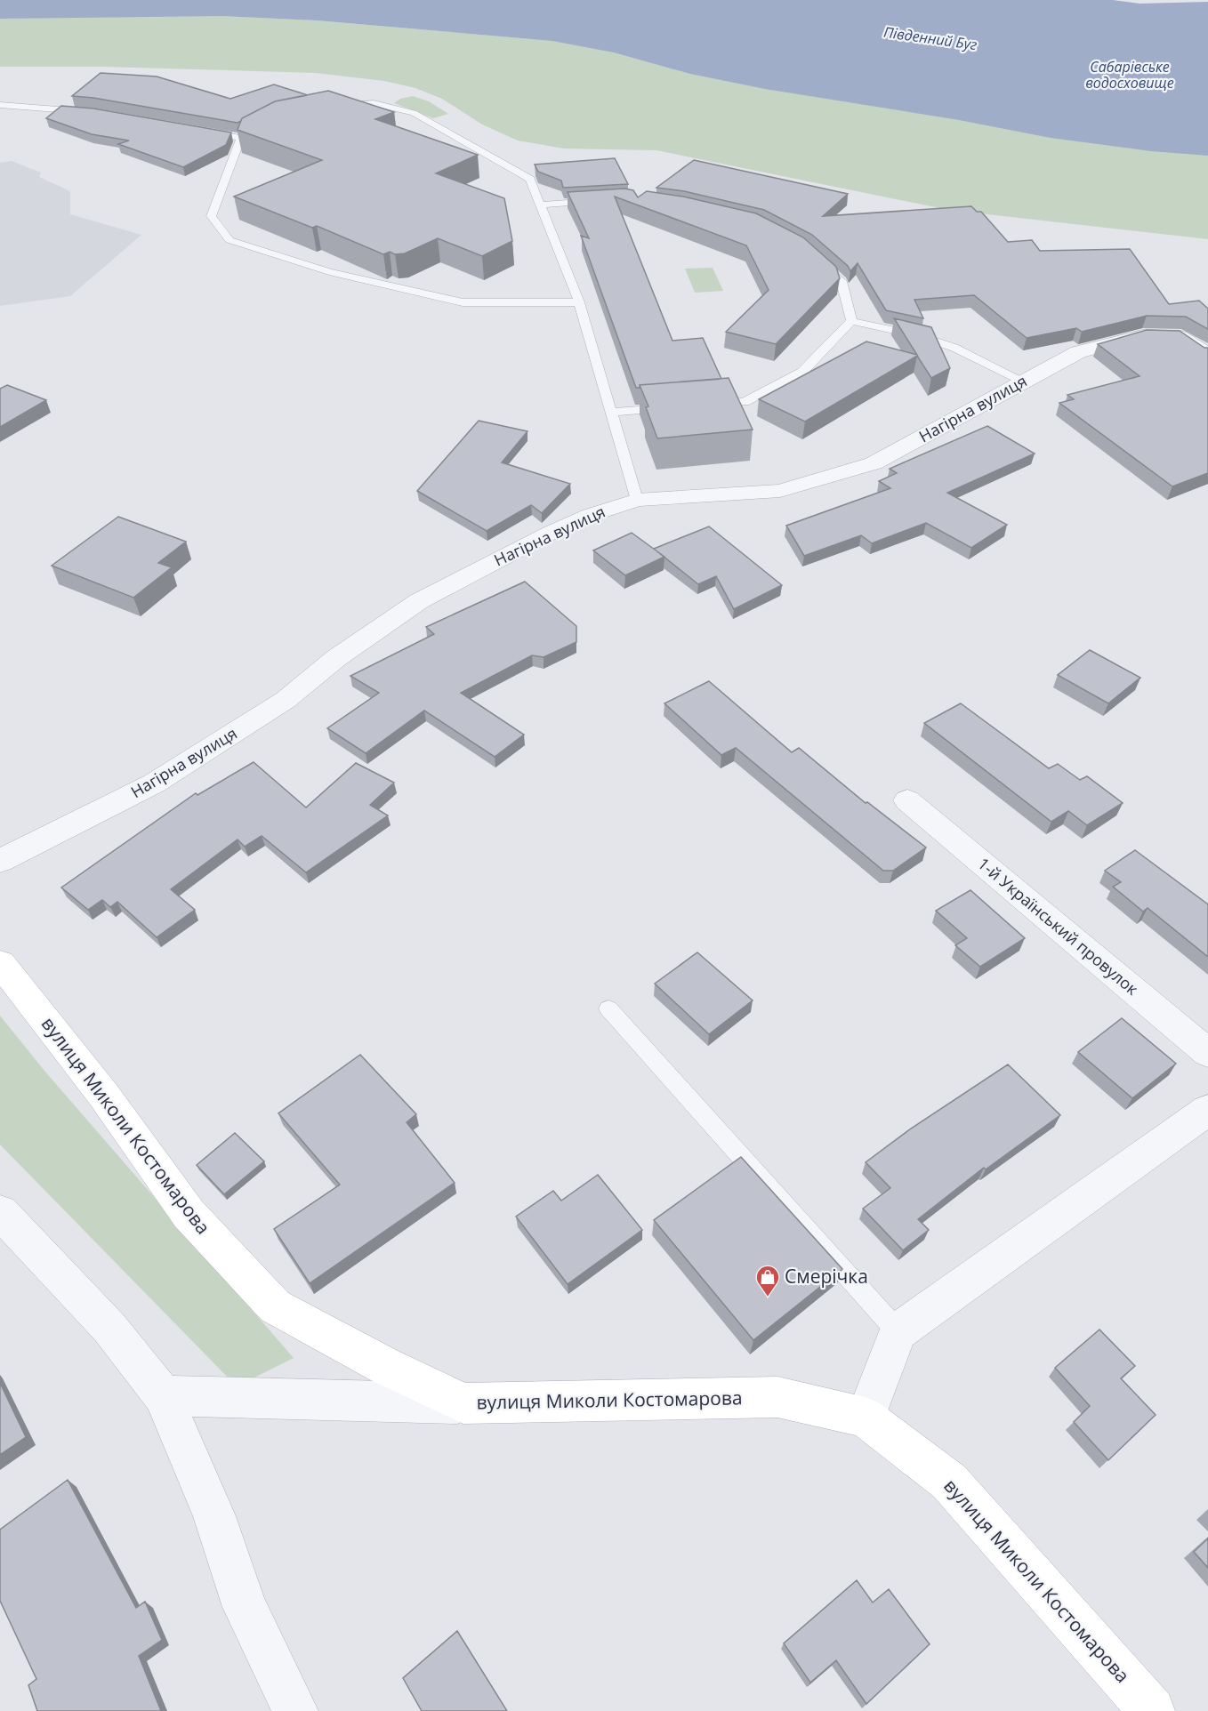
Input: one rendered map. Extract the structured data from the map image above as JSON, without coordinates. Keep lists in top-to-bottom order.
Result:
{
  "streets": {
    "street": ["Нагірна вулиця", "1-й Український провулок", "вулиця Миколи Костомарова"]
  },
  "water": ["Південний Буг", "Сабарівське водосховище"],
  "places": {
    "shop": ["Смерічка"]
  }
}
